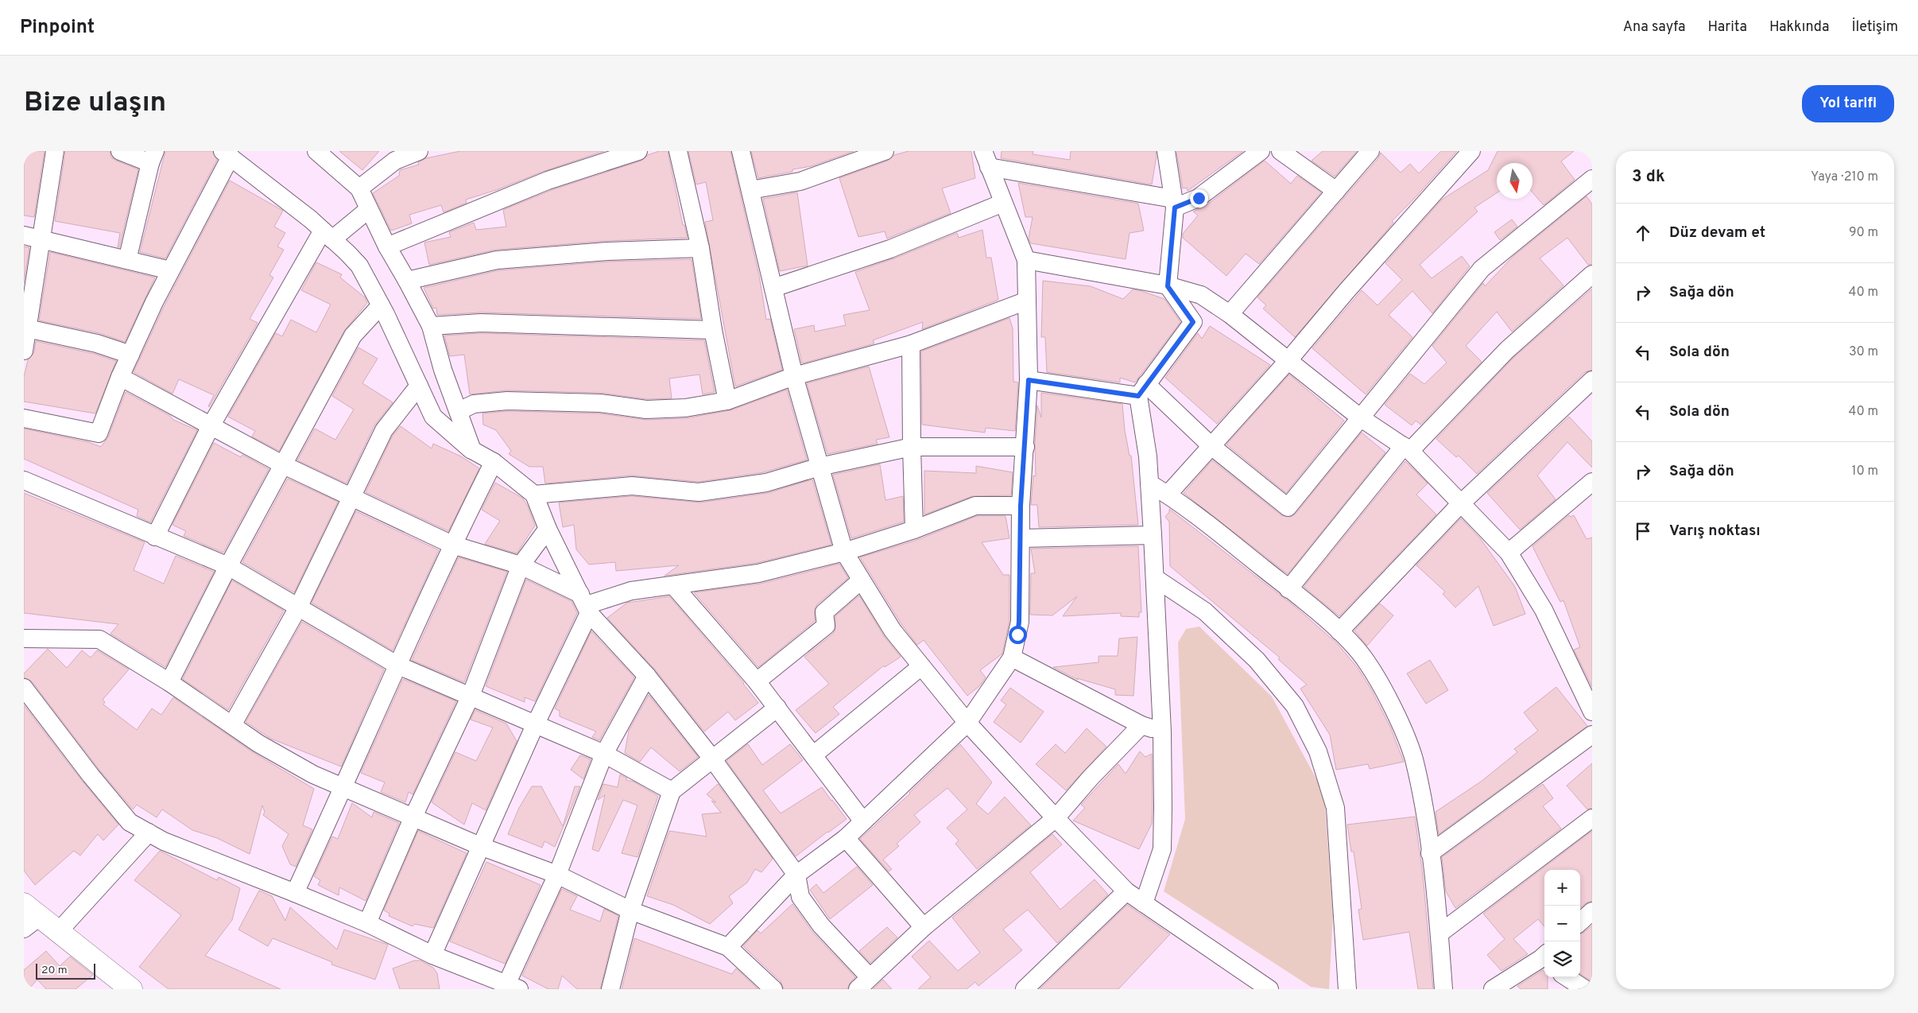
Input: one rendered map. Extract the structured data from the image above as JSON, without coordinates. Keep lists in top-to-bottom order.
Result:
{
  "scale_bar": "20 m",
  "north": "bottom",
  "page": {
    "header": "Pinpoint",
    "nav": [
      "Ana sayfa",
      "Harita",
      "Hakkında",
      "İletişim"
    ],
    "buttons": "Yol tarifi",
    "title": "Bize ulaşın",
    "heading": ["3 dk", "Yaya · 210 m"],
    "list": [
      ["Düz devam et", "90 m"],
      ["Sağa dön", "40 m"],
      ["Sola dön", "30 m"],
      ["Sola dön", "40 m"],
      ["Sağa dön", "10 m"],
      "Varış noktası"
    ],
    "map_buttons": ["+", "−"],
    "scale": "20 m"
  }
}
